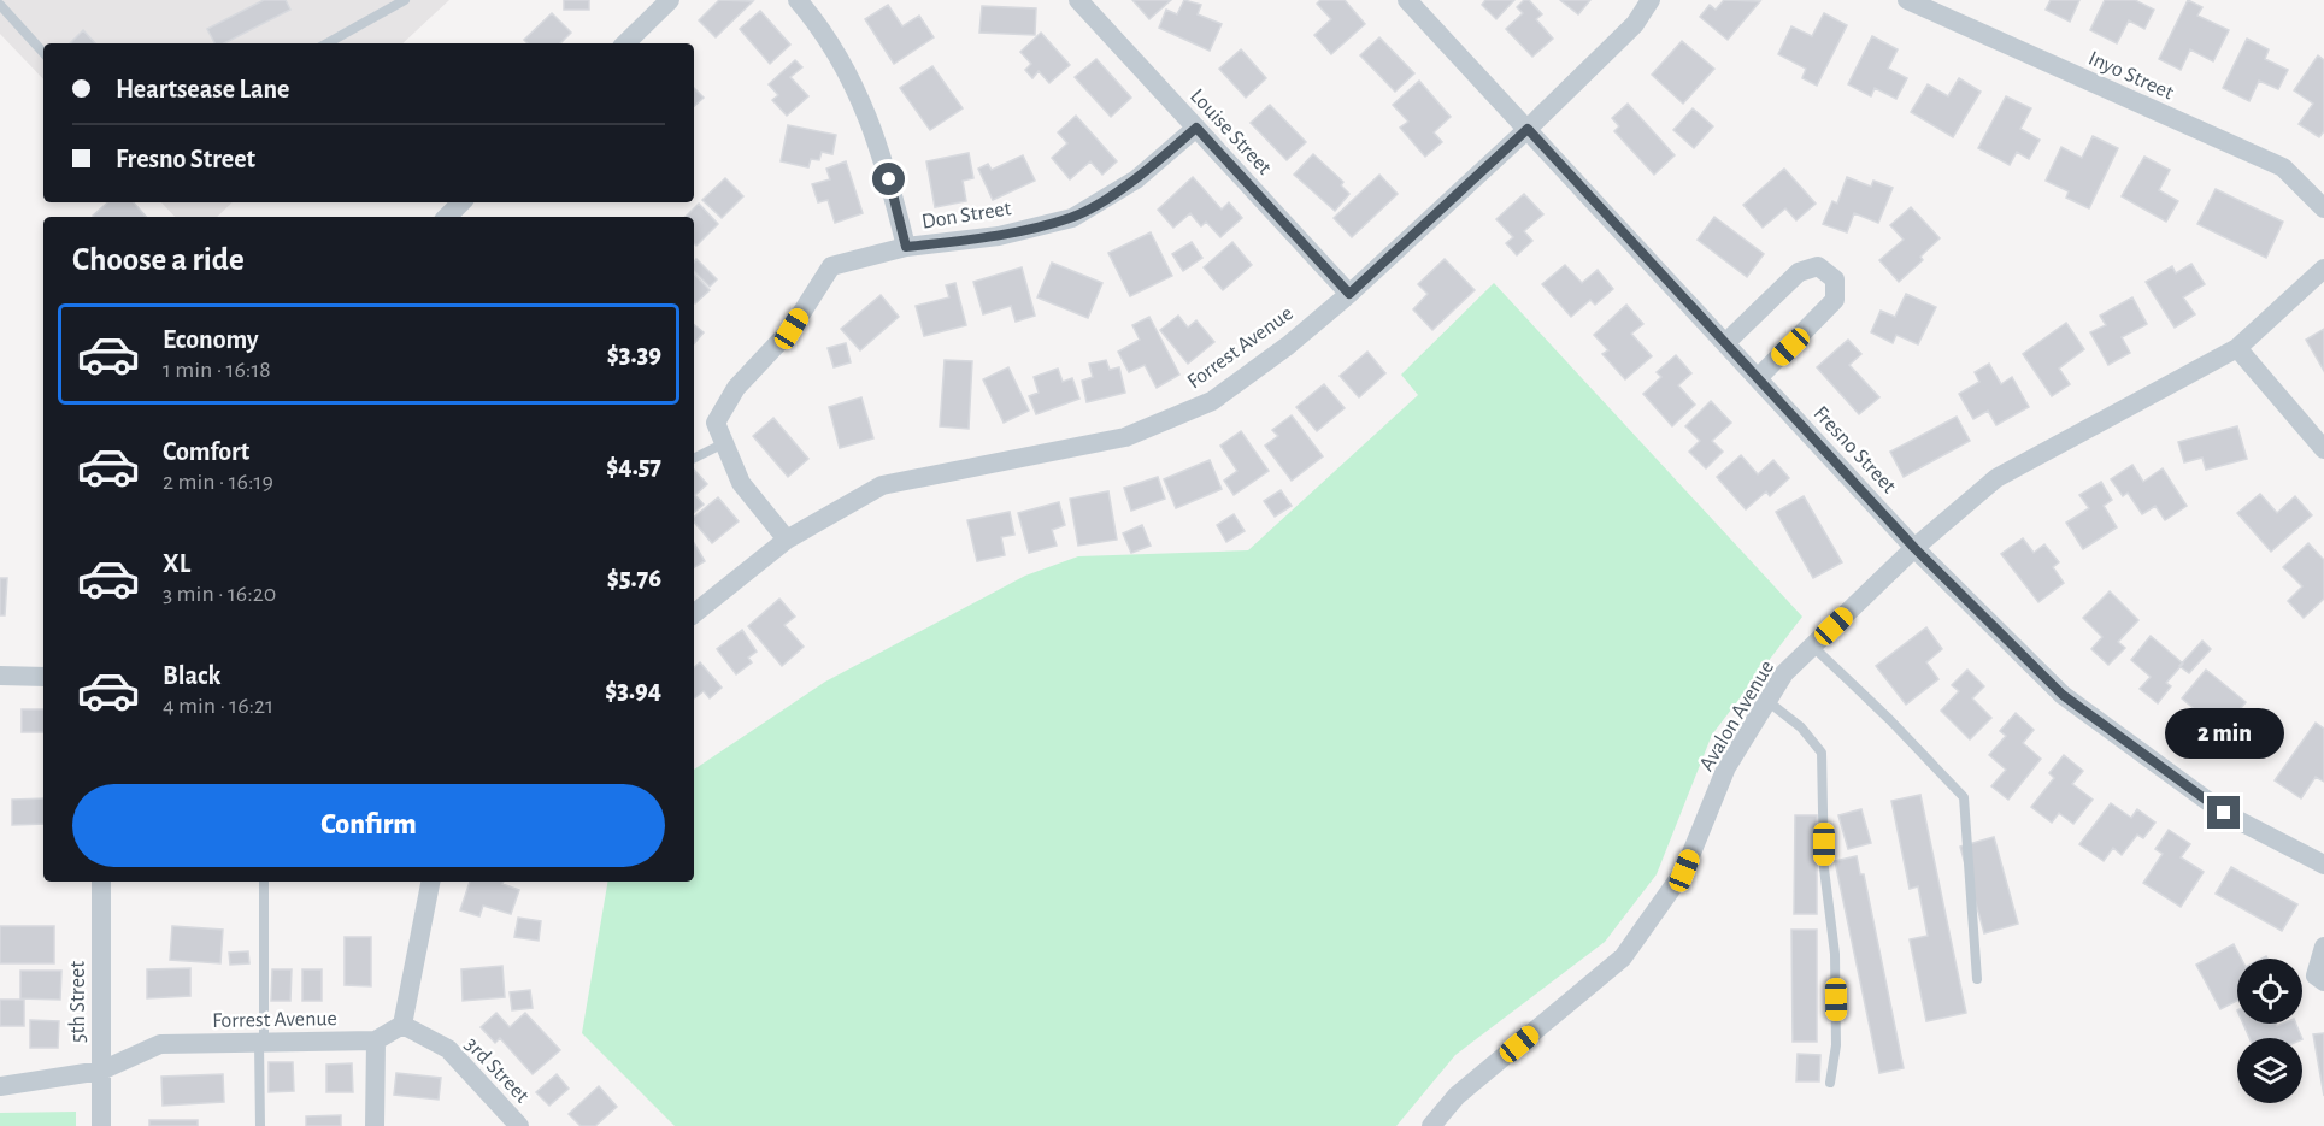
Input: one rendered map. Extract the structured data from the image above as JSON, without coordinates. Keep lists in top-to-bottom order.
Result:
{
  "streets": {
    "street": [
      "Inyo Street",
      "Louise Street",
      "Don Street",
      "Forrest Avenue",
      "Fresno Street",
      "Avalon Avenue",
      "5th Street",
      "3rd Street"
    ]
  },
  "crossings": [
    ["Louise Street", "Don Street"],
    ["Louise Street", "Forrest Avenue"],
    ["Don Street", "Forrest Avenue"],
    ["Forrest Avenue", "Fresno Street"],
    ["Forrest Avenue", "5th Street"],
    ["Forrest Avenue", "3rd Street"],
    ["Fresno Street", "Avalon Avenue"]
  ],
  "page": {
    "banner": ["Heartsease Lane", "Fresno Street"],
    "heading": "Choose a ride",
    "list": [
      {
        "name": "Economy",
        "note": "1 min · 16:18",
        "value": "$3.39"
      },
      {
        "name": "Comfort",
        "note": "2 min · 16:19",
        "value": "$4.57"
      },
      {
        "name": "XL",
        "note": "3 min · 16:20",
        "value": "$5.76"
      },
      {
        "name": "Black",
        "note": "4 min · 16:21",
        "value": "$3.94"
      }
    ],
    "bubble": "2 min",
    "buttons": "Confirm"
  }
}
